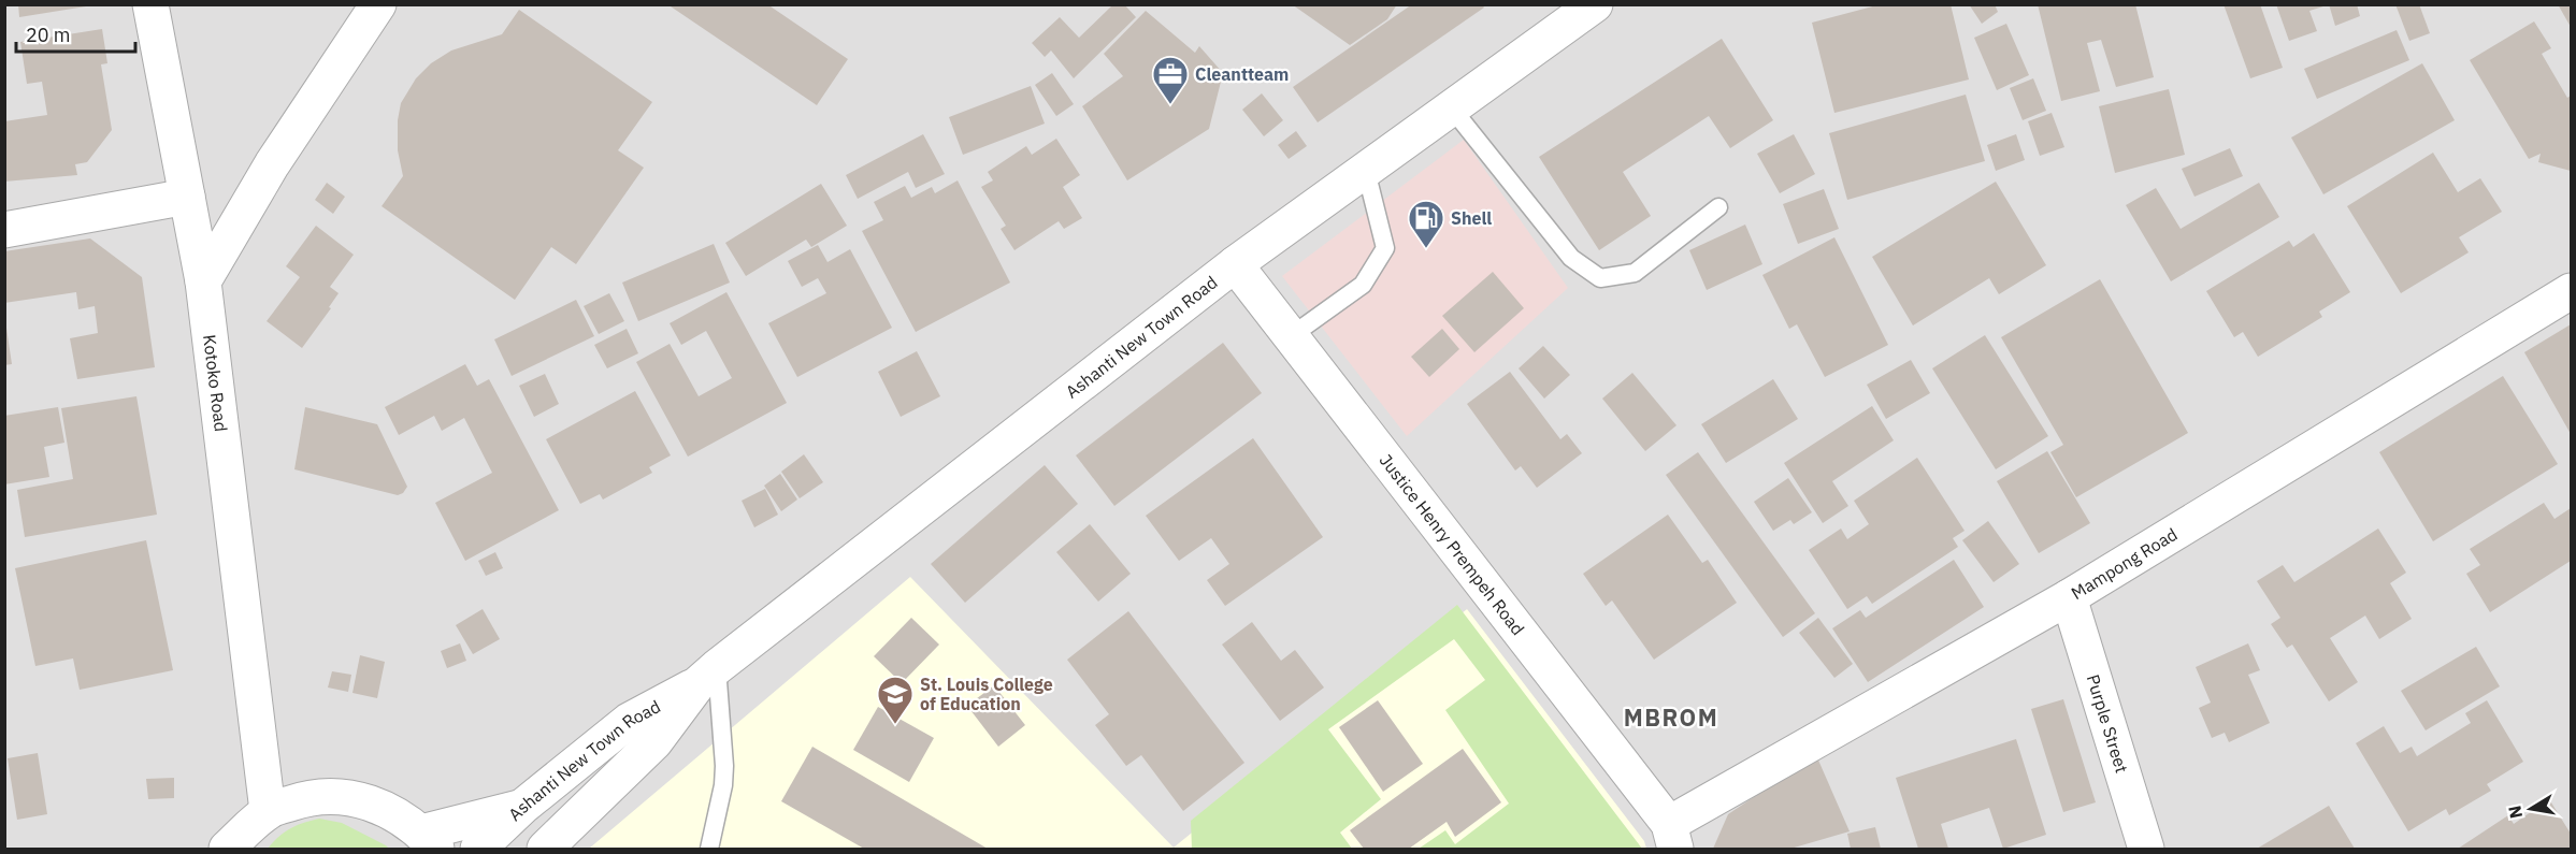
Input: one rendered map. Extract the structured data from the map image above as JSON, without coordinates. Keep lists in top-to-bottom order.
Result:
{
  "streets": {
    "street": [
      "Ashanti New Town Road",
      "Kotoko Road",
      "Justice Henry Prempeh Road",
      "Mampong Road",
      "Purple Street"
    ]
  },
  "crossings": [
    ["Ashanti New Town Road", "Justice Henry Prempeh Road"],
    ["Justice Henry Prempeh Road", "Mampong Road"],
    ["Mampong Road", "Purple Street"]
  ],
  "districts": ["MBROM"],
  "places": {
    "office": ["Cleantteam"],
    "fuel station": ["Shell"],
    "school or university": ["St. Louis College of Education"]
  },
  "scale_bar": "20 m",
  "north": "left"
}
